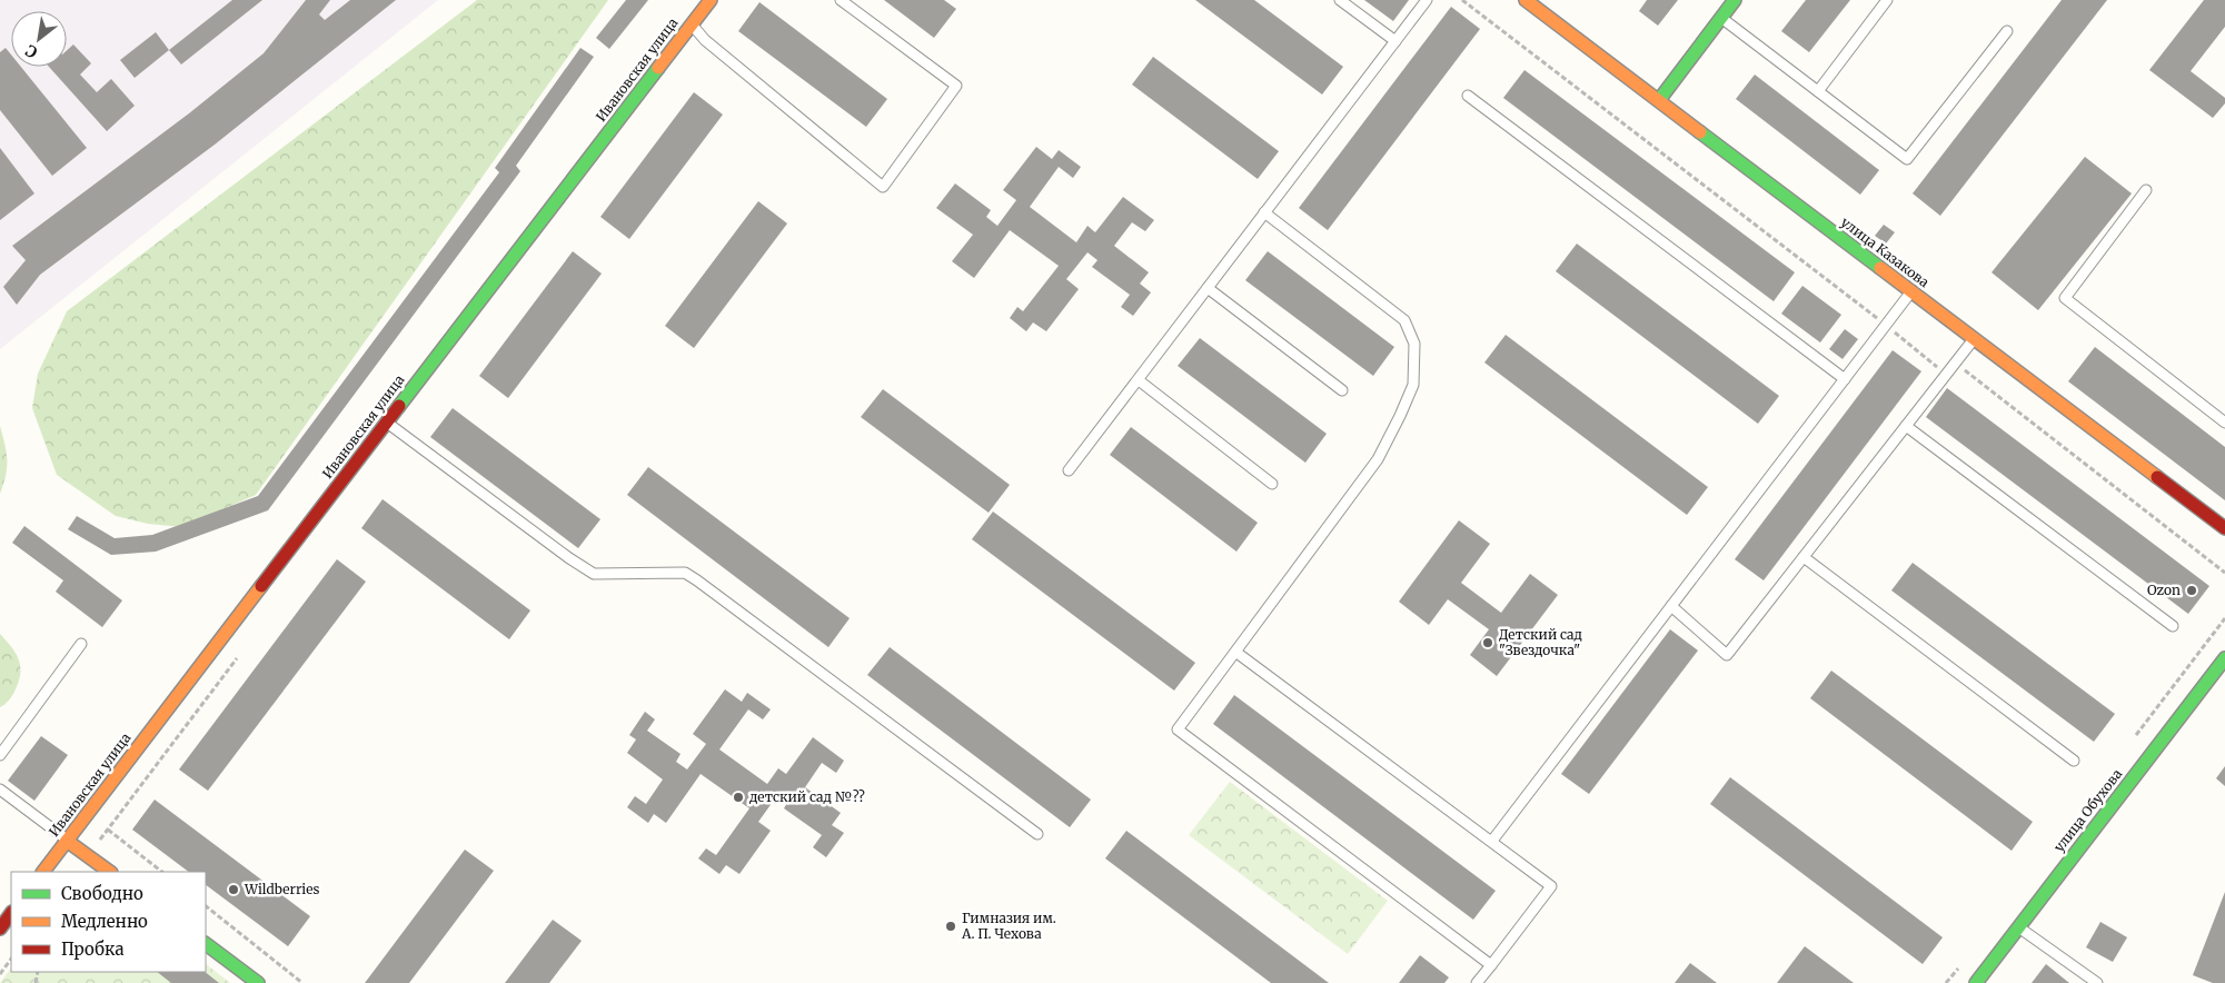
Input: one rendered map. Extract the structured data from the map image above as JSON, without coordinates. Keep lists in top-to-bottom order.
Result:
{
  "streets": {
    "street": ["Ивановская улица", "улица Казакова", "улица Обухова"]
  },
  "places": [
    "Ozon",
    "Детский сад \"Звездочка\"",
    "детский сад №??",
    "Wildberries",
    "Гимназия им. А. П. Чехова"
  ],
  "legend": ["Свободно", "Медленно", "Пробка"],
  "north": "bottom left"
}
